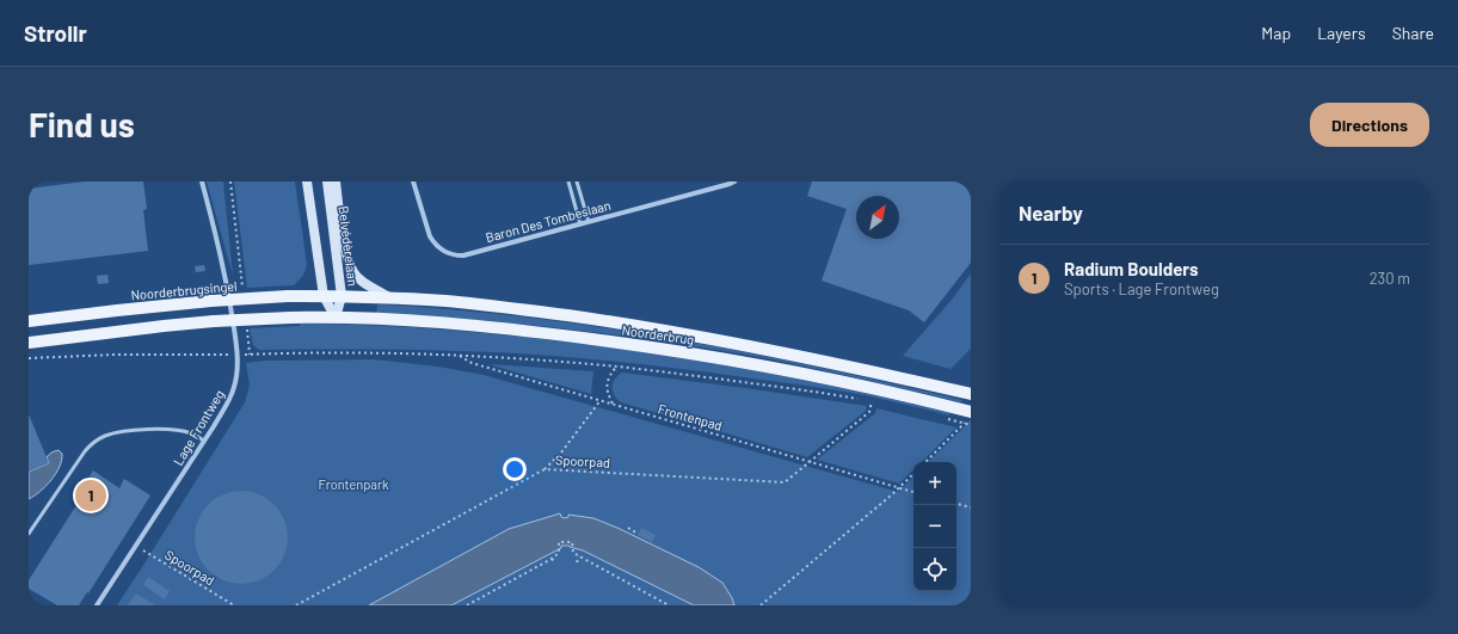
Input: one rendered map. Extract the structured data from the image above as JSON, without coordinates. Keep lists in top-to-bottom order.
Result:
{
  "streets": {
    "main road": ["Belvédèrelaan", "Noorderbrugsingel", "Noorderbrug"],
    "street": ["Baron Des Tombeslaan", "Lage Frontweg"],
    "path": ["Frontenpad", "Spoorpad"]
  },
  "crossings": [
    ["Belvédèrelaan", "Noorderbrugsingel"],
    ["Belvédèrelaan", "Noorderbrug"],
    ["Noorderbrugsingel", "Noorderbrug"],
    ["Frontenpad", "Spoorpad"],
    ["Lage Frontweg", "Spoorpad"]
  ],
  "parks": ["Frontenpark"],
  "north": "top right",
  "page": {
    "header": "Strollr",
    "nav": ["Map", "Layers", "Share"],
    "buttons": "Directions",
    "title": "Find us",
    "heading": "Nearby",
    "list": [
      {
        "mark": "1",
        "name": "Radium Boulders",
        "note": "Sports · Lage Frontweg",
        "value": "230 m"
      }
    ],
    "map_buttons": ["+", "−"],
    "pins": "1"
  }
}
